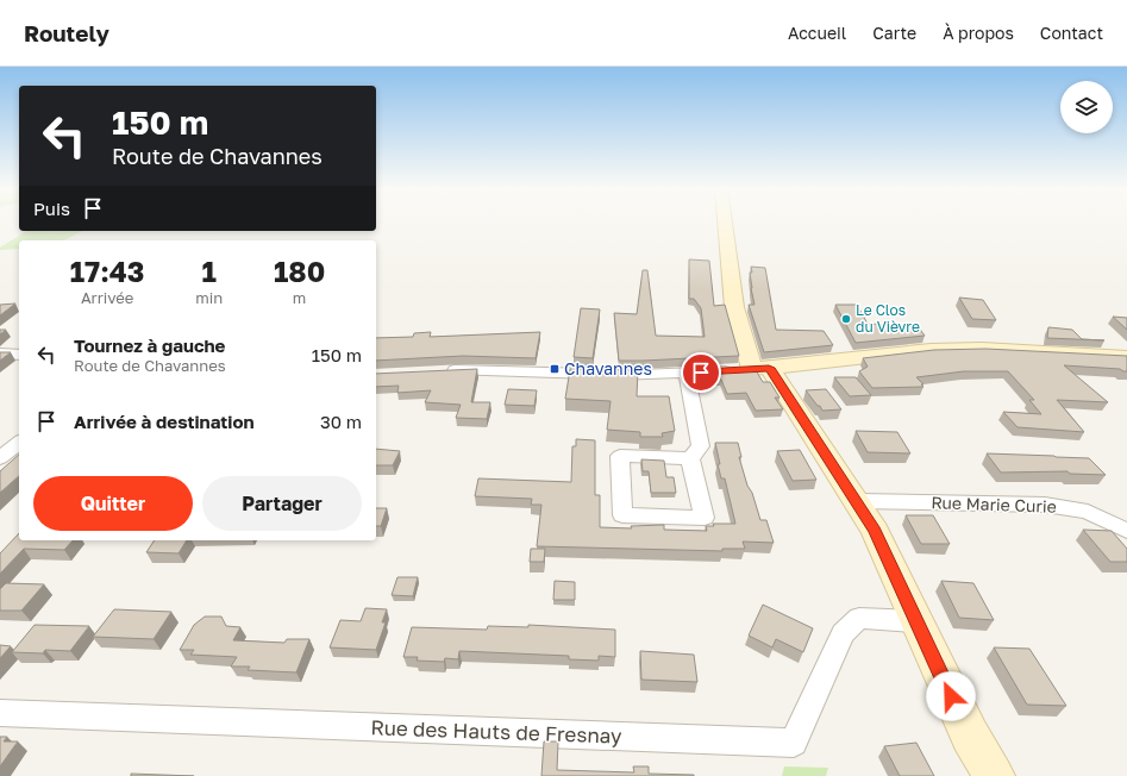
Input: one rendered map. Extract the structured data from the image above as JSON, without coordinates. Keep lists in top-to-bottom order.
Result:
{
  "streets": {
    "street": ["Rue Marie Curie", "Rue des Hauts de Fresnay"]
  },
  "places": {
    "other": ["Le Clos du Vièvre"],
    "transit": ["Chavannes"]
  },
  "page": {
    "header": "Routely",
    "nav": [
      "Accueil",
      "Carte",
      "À propos",
      "Contact"
    ],
    "turn": ["150 m", "Route de Chavannes"],
    "then": "Puis",
    "eta": [
      "17:43",
      "Arrivée",
      "1",
      "min",
      "180",
      "m"
    ],
    "list": [
      {
        "name": "Tournez à gauche",
        "note": "Route de Chavannes",
        "value": "150 m"
      },
      {
        "name": "Arrivée à destination",
        "value": "30 m"
      }
    ],
    "buttons": ["Quitter", "Partager"]
  }
}
